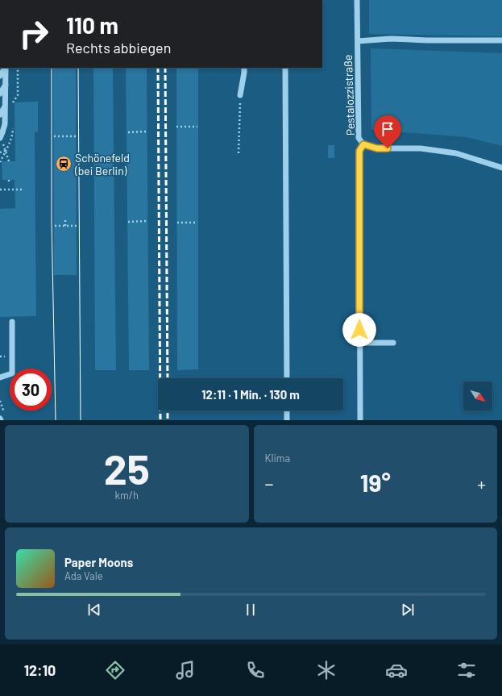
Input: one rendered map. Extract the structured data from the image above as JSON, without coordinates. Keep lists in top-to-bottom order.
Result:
{
  "streets": {
    "street": ["Pestalozzistraße"]
  },
  "places": {
    "station": ["Schönefeld (bei Berlin)"]
  },
  "north": "bottom right",
  "page": {
    "turn": ["110 m", "Rechts abbiegen"],
    "limit": "30",
    "trip": "12:11 · 1 Min. · 130 m",
    "tile": [
      ["25", "km/h"],
      "Klima"
    ],
    "heat": ["−", "19°", "+"],
    "song": ["Paper Moons", "Ada Vale"],
    "tabs": "12:10"
  }
}
